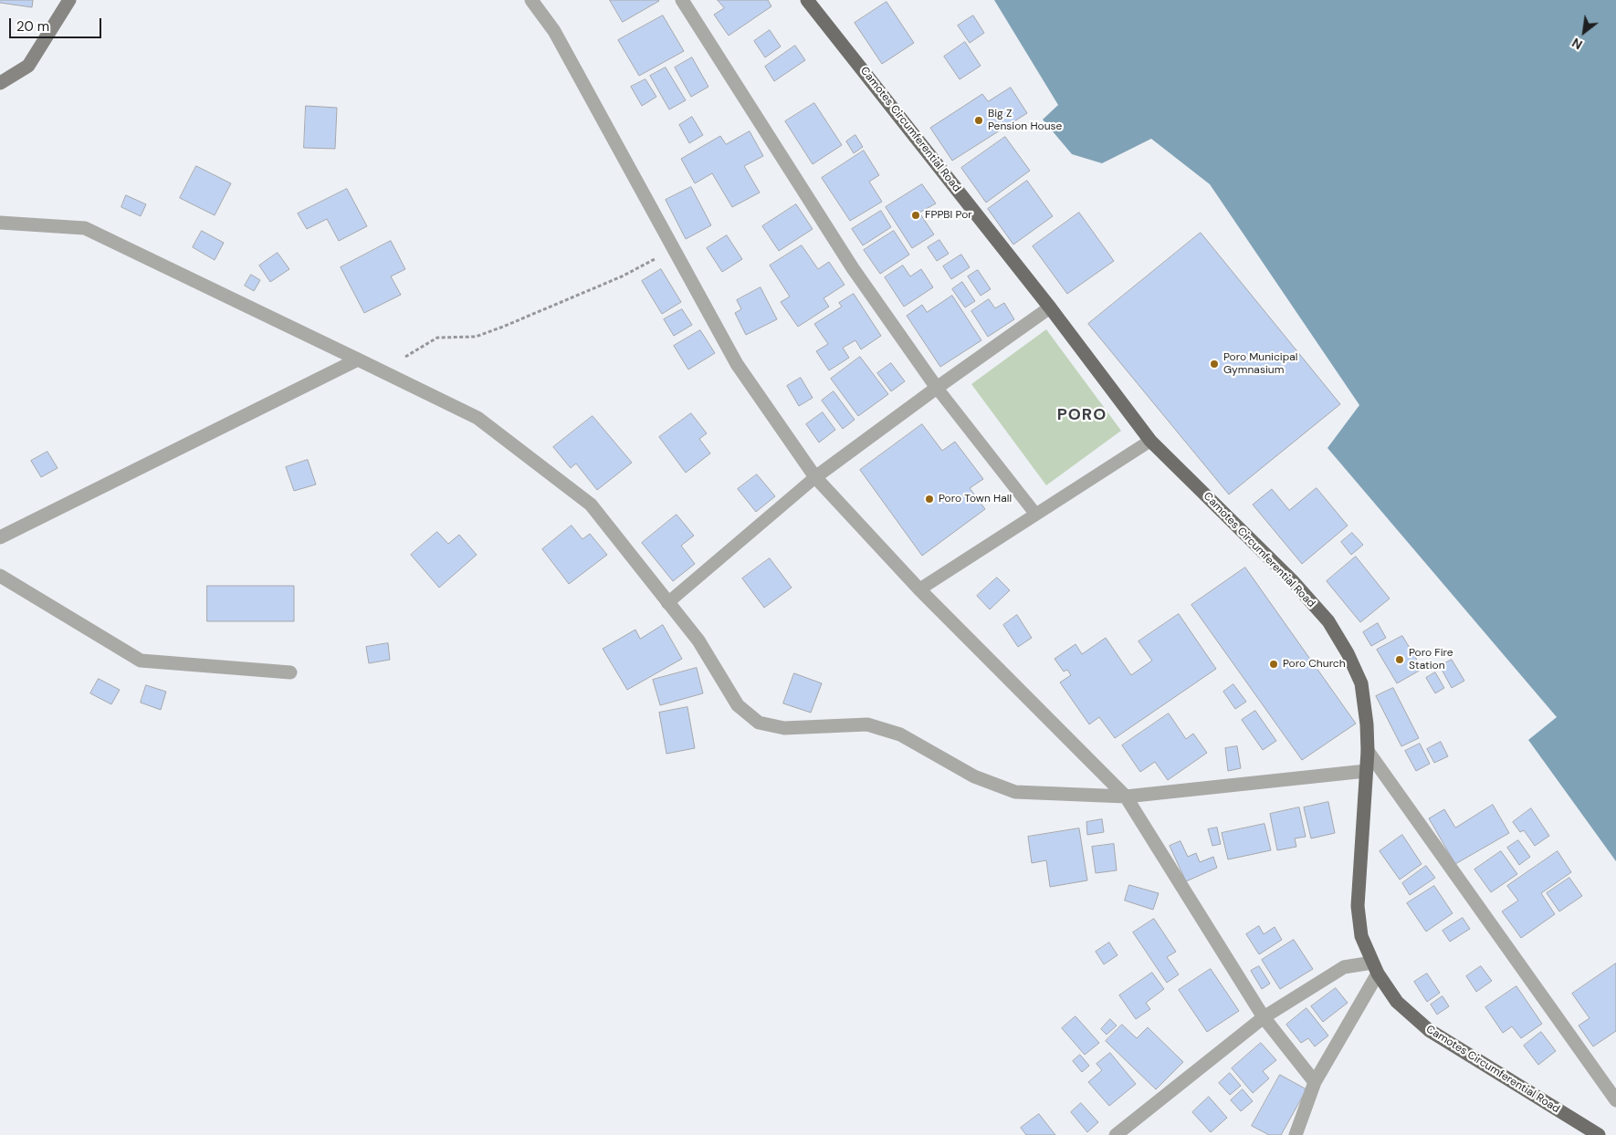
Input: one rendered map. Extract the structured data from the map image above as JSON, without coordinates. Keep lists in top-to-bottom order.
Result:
{
  "streets": {
    "main road": ["Camotes Circumferential Road"]
  },
  "districts": ["PORO"],
  "places": [
    "Big Z Pension House",
    "FPPBI Por",
    "Poro Municipal Gymnasium",
    "Poro Town Hall",
    "Poro Fire Station",
    "Poro Church"
  ],
  "scale_bar": "20 m",
  "north": "bottom left"
}
